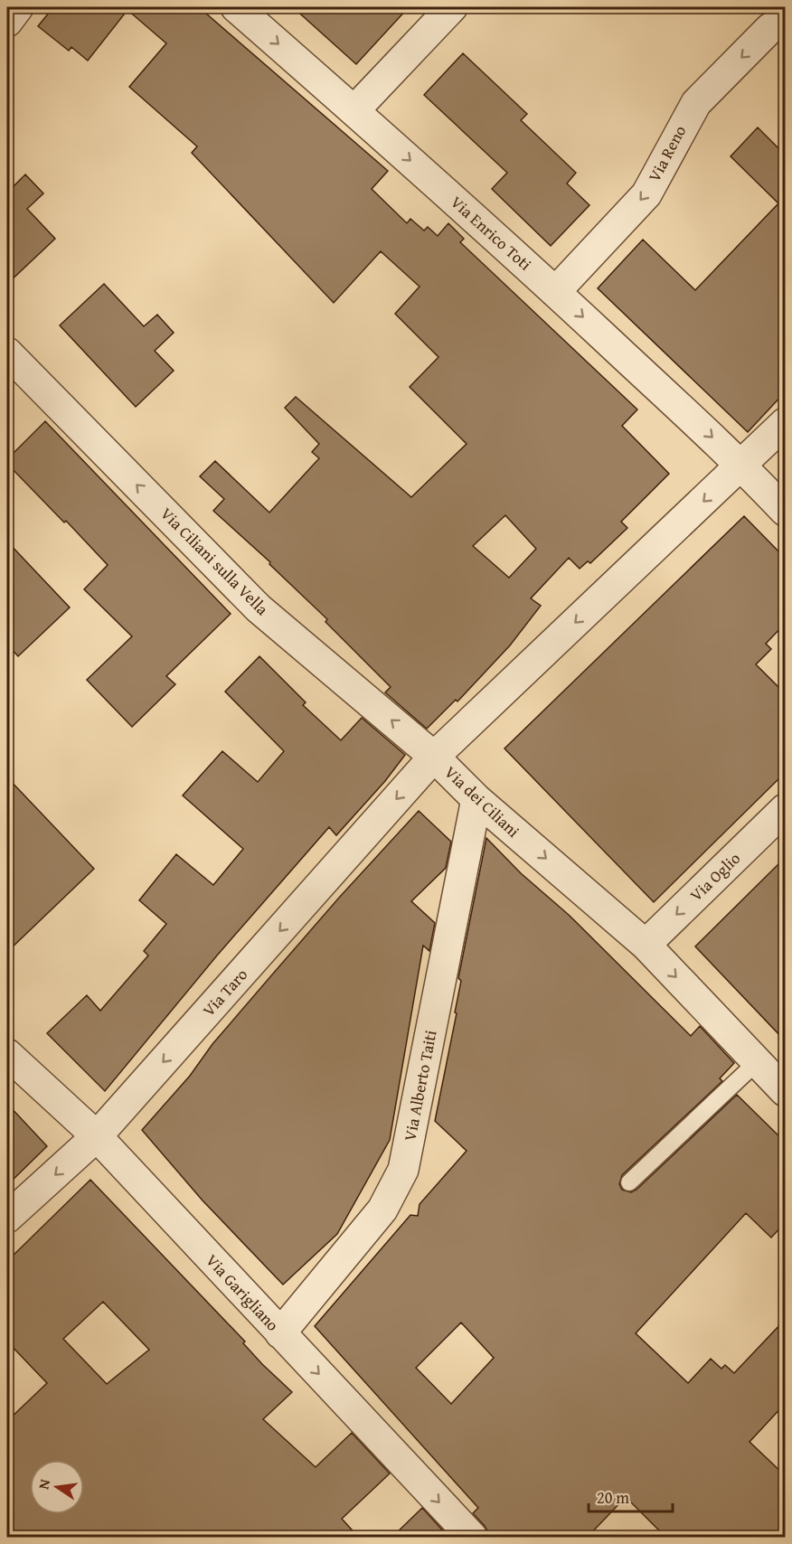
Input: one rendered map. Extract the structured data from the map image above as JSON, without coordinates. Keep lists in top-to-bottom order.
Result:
{
  "streets": {
    "street": [
      "Via Reno",
      "Via Enrico Toti",
      "Via Ciliani sulla Vella",
      "Via dei Ciliani",
      "Via Oglio",
      "Via Taro",
      "Via Alberto Taiti",
      "Via Garigliano"
    ]
  },
  "crossings": [
    ["Via Reno", "Via Enrico Toti"],
    ["Via Enrico Toti", "Via dei Ciliani"],
    ["Via Ciliani sulla Vella", "Via dei Ciliani"],
    ["Via Ciliani sulla Vella", "Via Taro"],
    ["Via dei Ciliani", "Via Oglio"],
    ["Via dei Ciliani", "Via Taro"],
    ["Via dei Ciliani", "Via Alberto Taiti"],
    ["Via Taro", "Via Garigliano"],
    ["Via Alberto Taiti", "Via Garigliano"]
  ],
  "one_way": [
    "Via Reno",
    "Via Enrico Toti",
    "Via Ciliani sulla Vella",
    "Via Oglio",
    "Via Taro",
    "Via Garigliano"
  ],
  "scale_bar": "20 m",
  "north": "left"
}
